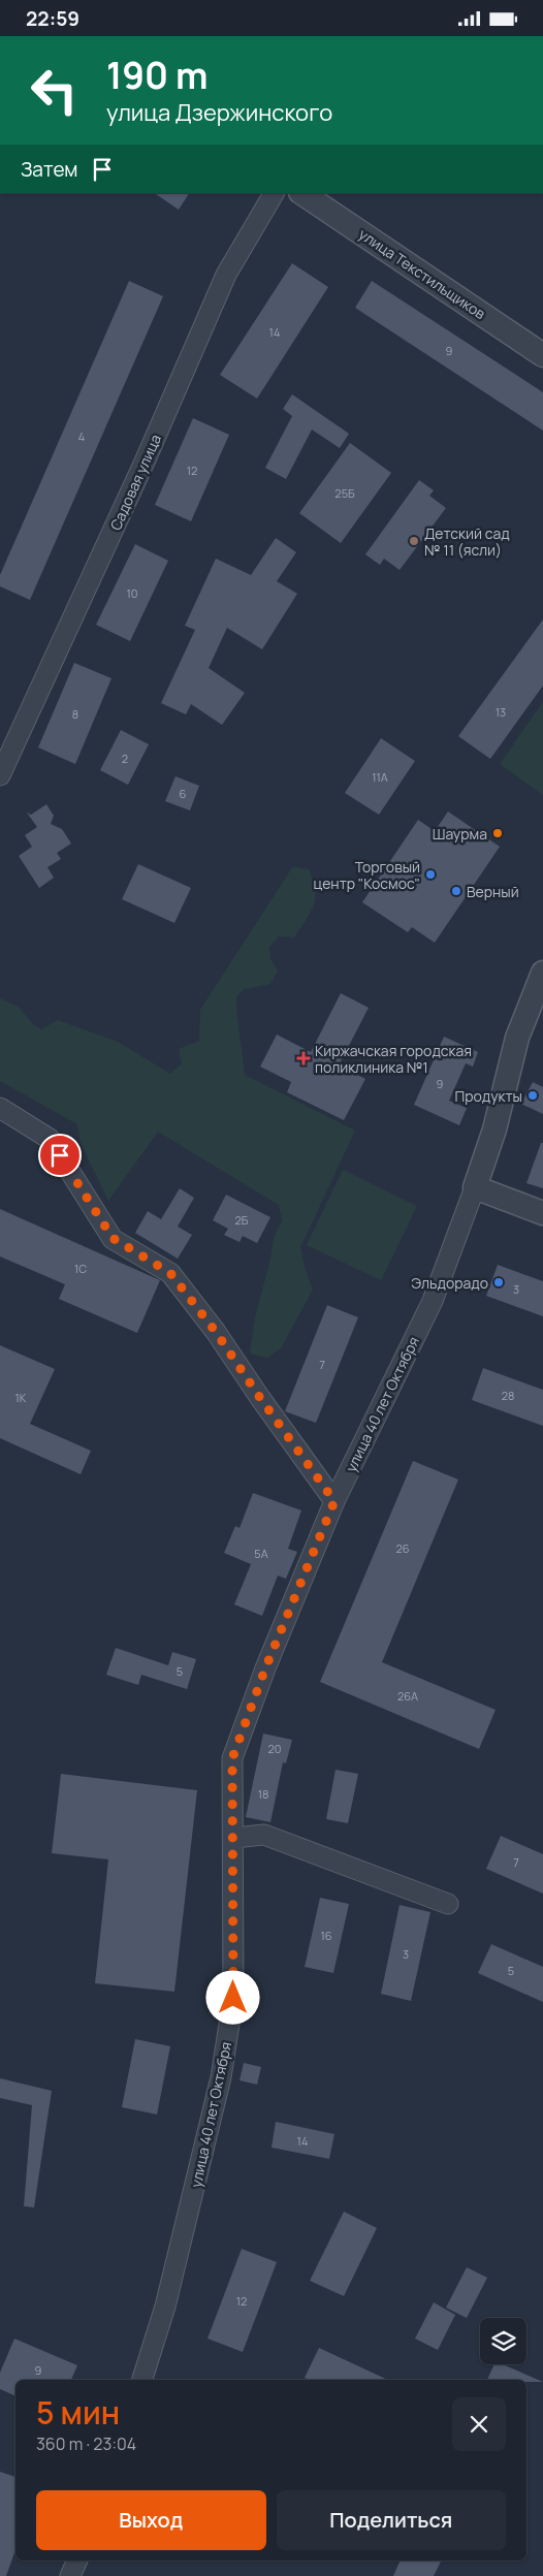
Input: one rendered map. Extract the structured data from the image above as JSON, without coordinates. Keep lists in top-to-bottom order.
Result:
{
  "streets": {
    "street": ["улица Текстильщиков", "Садовая улица", "улица 40 лет Октября"]
  },
  "places": {
    "other": [
      "Детский сад № 11 (ясли)",
      "Шаурма",
      "Торговый центр \"Космос\"",
      "Верный",
      "Продукты",
      "Эльдорадо"
    ],
    "health": ["Киржачская городская поликлиника №1"]
  },
  "house_numbers": [
    "14",
    "9",
    "4",
    "12",
    "25Б",
    "10",
    "13",
    "8",
    "2",
    "11А",
    "6",
    "9",
    "2Б",
    "1С",
    "3",
    "7",
    "28",
    "1К",
    "26",
    "5А",
    "5",
    "26А",
    "20",
    "18",
    "7",
    "16",
    "3",
    "5",
    "14",
    "12",
    "9"
  ],
  "page": {
    "status": "22:59",
    "turn": ["190 m", "улица Дзержинского"],
    "then": "Затем",
    "heading": ["5 мин", "360 m · 23:04"],
    "buttons": ["Выход", "Поделиться"]
  }
}
